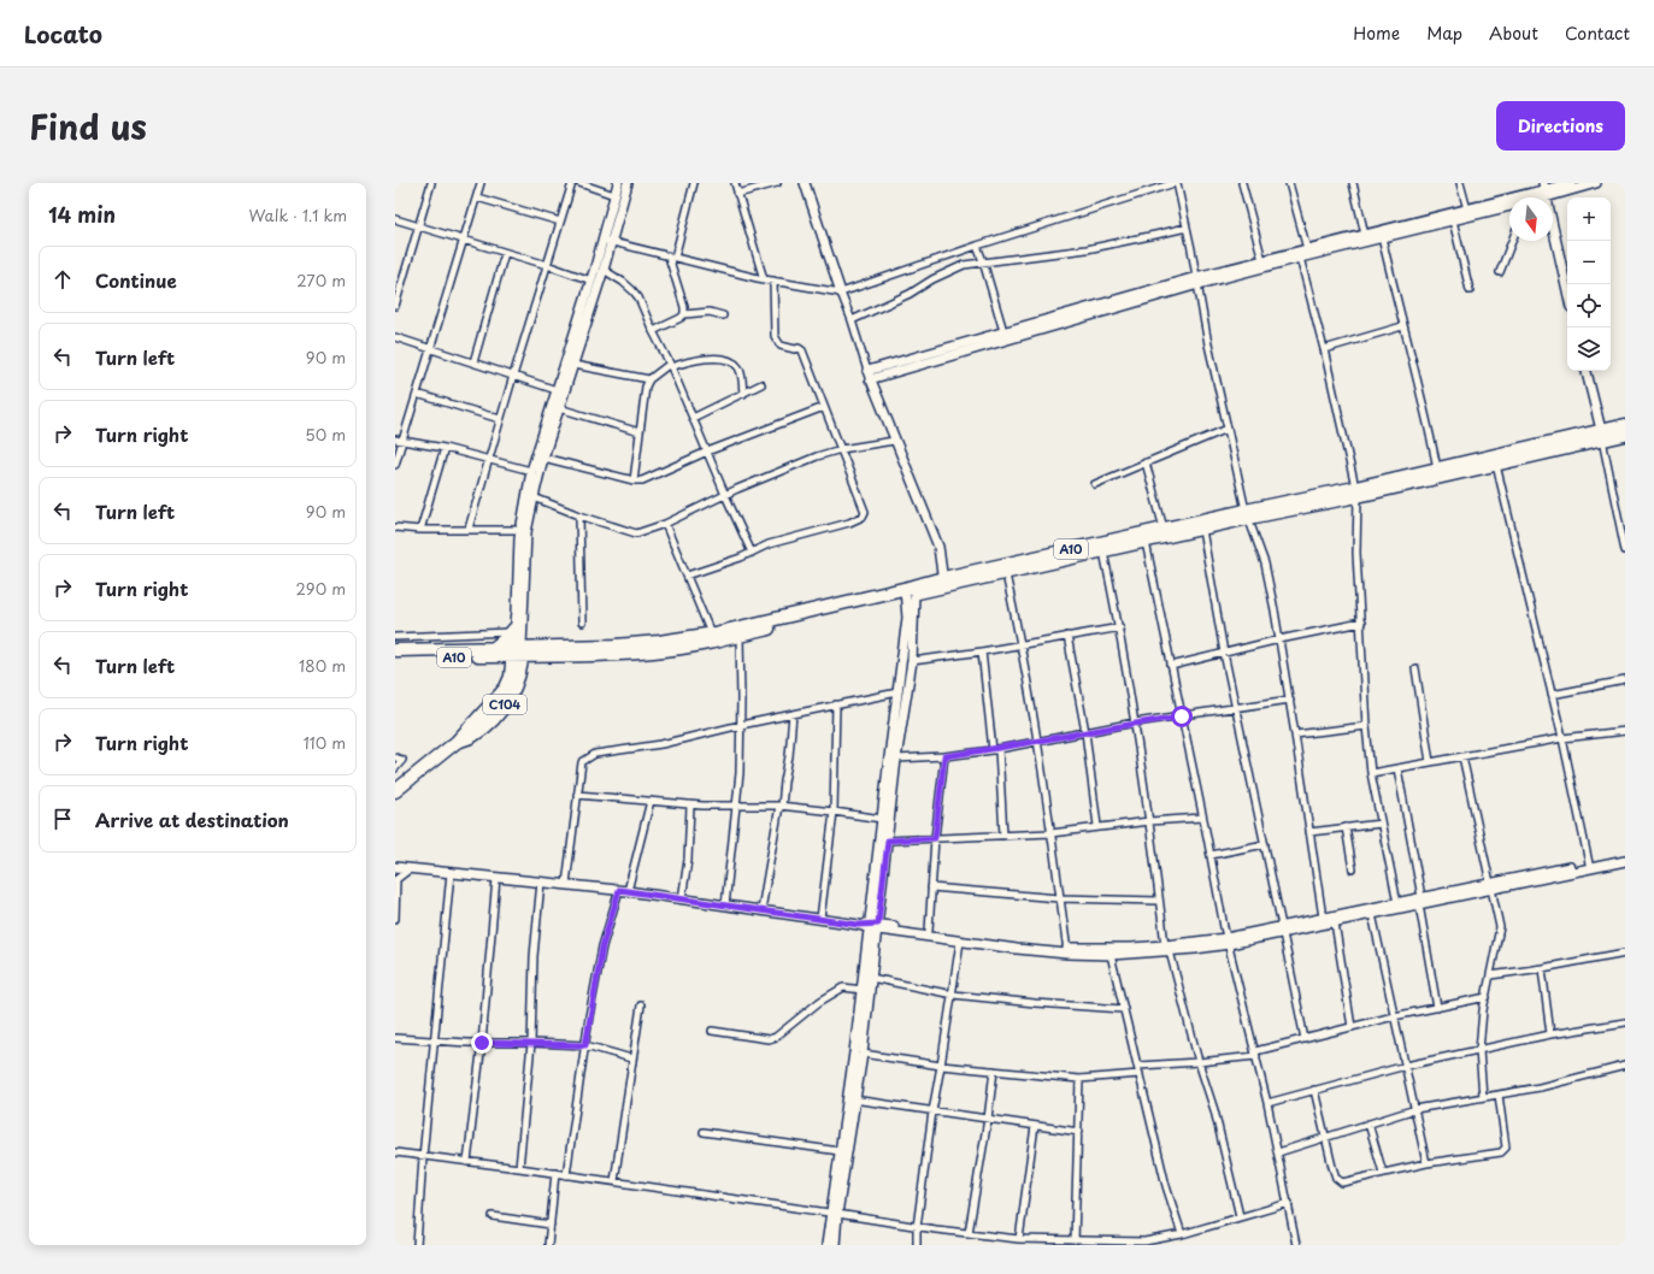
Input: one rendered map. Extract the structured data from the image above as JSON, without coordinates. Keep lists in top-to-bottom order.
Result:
{
  "streets": {
    "highway": ["A10", "C104"]
  },
  "crossings": [
    ["A10", "C104"]
  ],
  "north": "bottom",
  "page": {
    "header": "Locato",
    "nav": [
      "Home",
      "Map",
      "About",
      "Contact"
    ],
    "title": "Find us",
    "buttons": "Directions",
    "heading": ["14 min", "Walk · 1.1 km"],
    "map_buttons": ["+", "−"],
    "list": [
      ["Continue", "270 m"],
      ["Turn left", "90 m"],
      ["Turn right", "50 m"],
      ["Turn left", "90 m"],
      ["Turn right", "290 m"],
      ["Turn left", "180 m"],
      ["Turn right", "110 m"],
      "Arrive at destination"
    ]
  }
}
